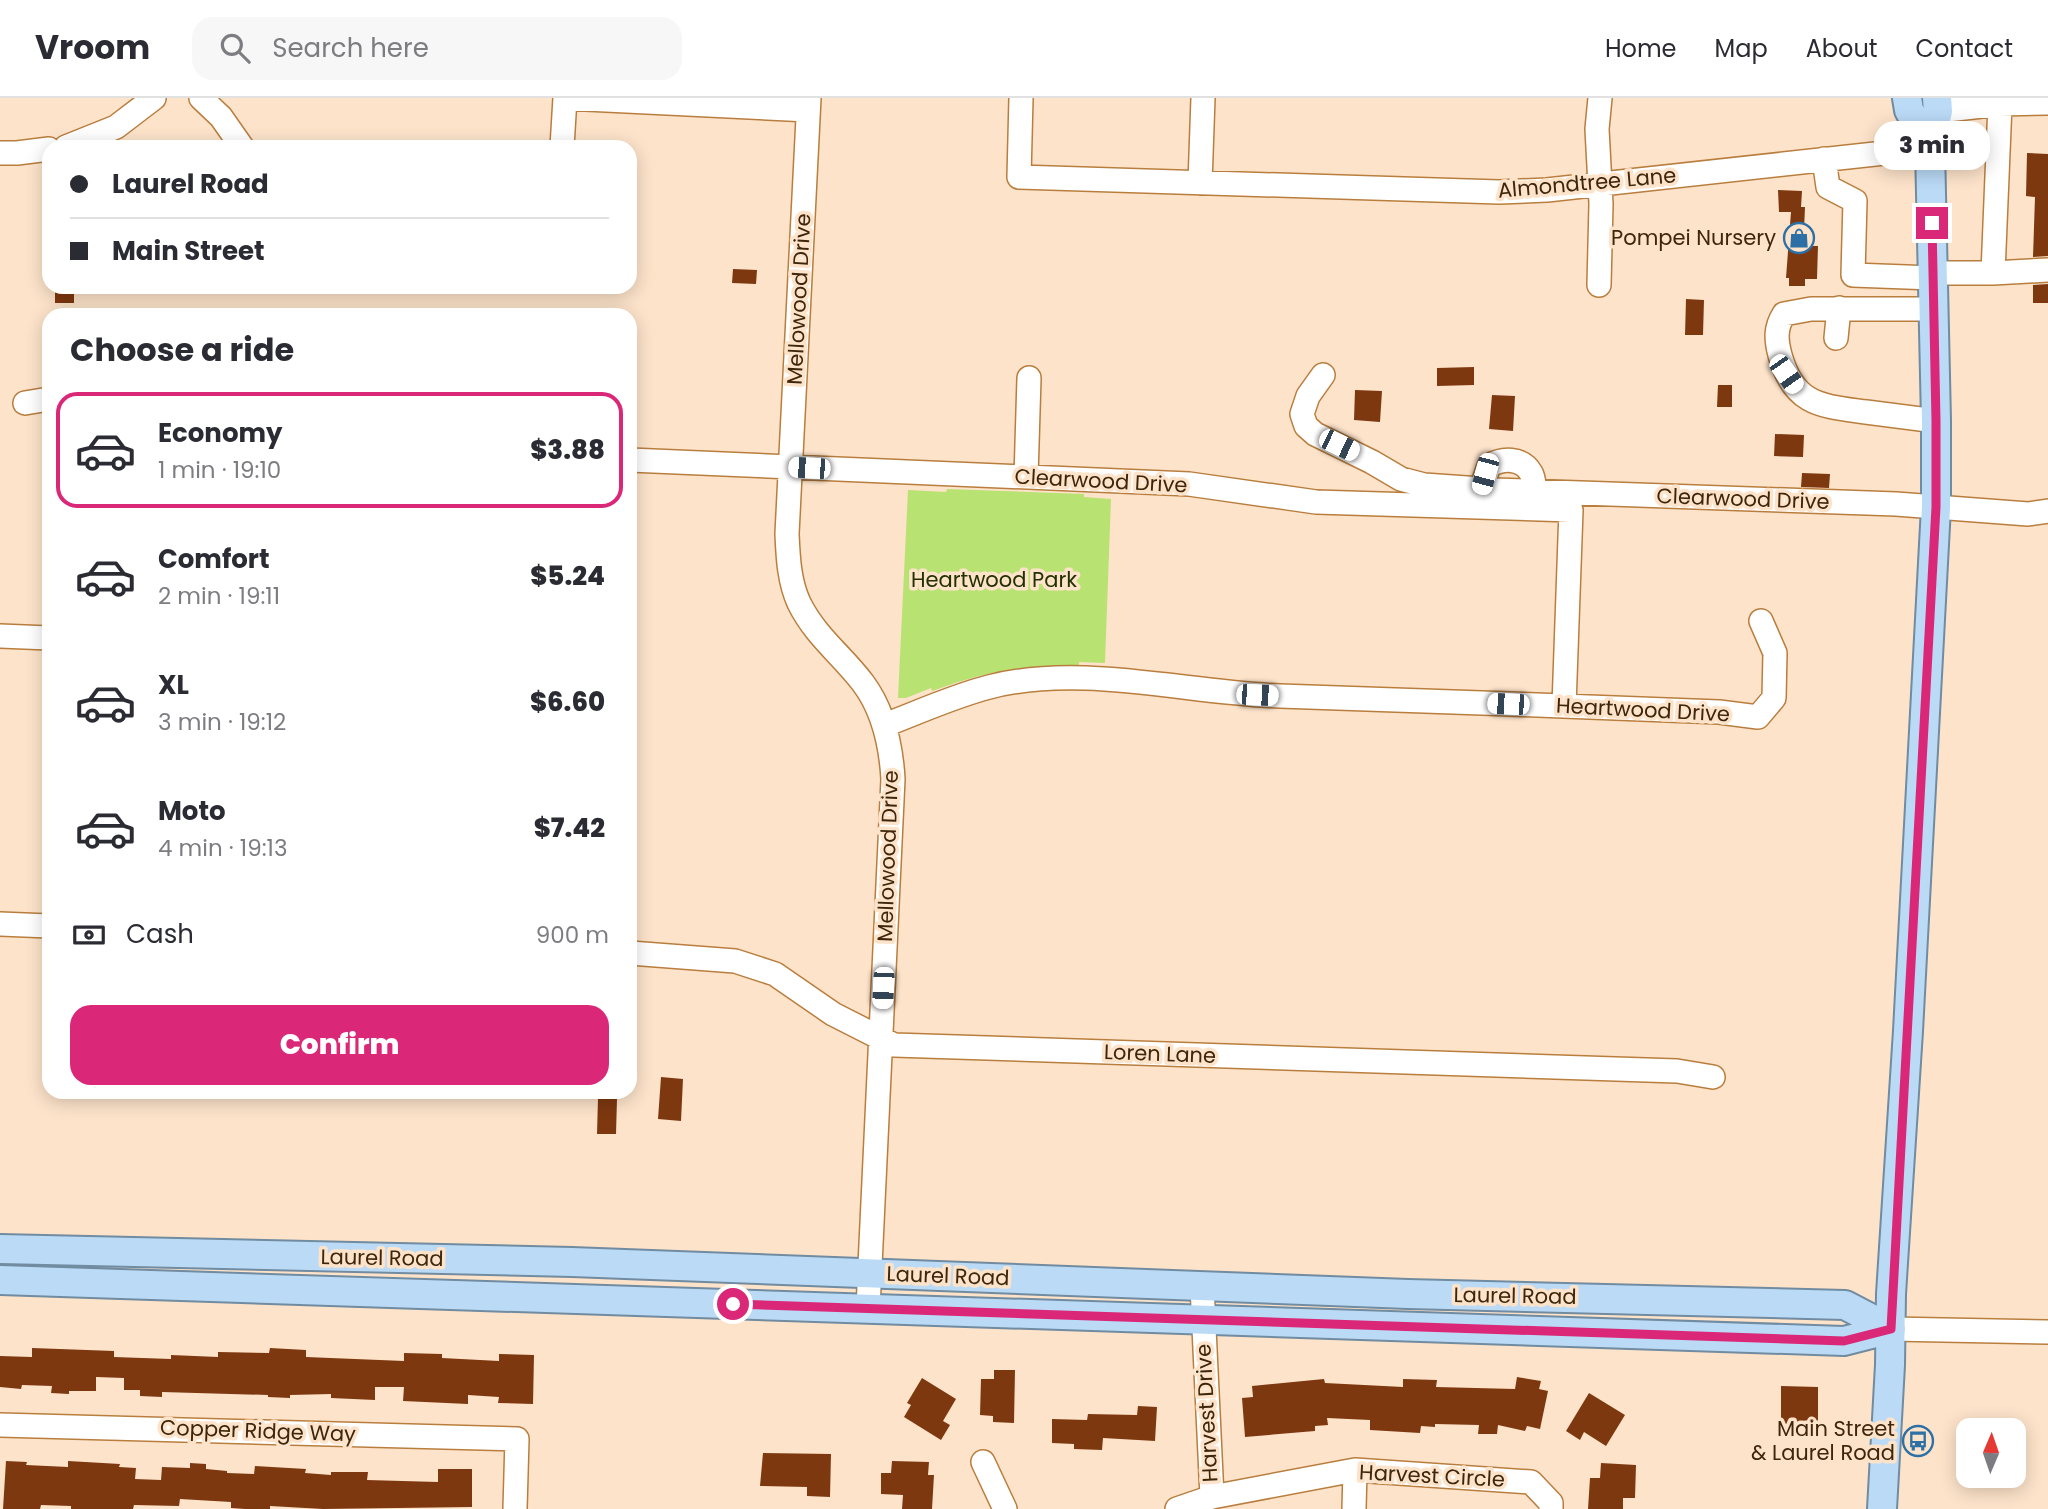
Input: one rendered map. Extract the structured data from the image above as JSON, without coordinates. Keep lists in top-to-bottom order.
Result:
{
  "streets": {
    "main road": ["Laurel Road"],
    "street": [
      "Almondtree Lane",
      "Mellowood Drive",
      "Clearwood Drive",
      "Heartwood Drive",
      "Loren Lane",
      "Harvest Drive",
      "Copper Ridge Way",
      "Harvest Circle"
    ]
  },
  "crossings": [
    ["Mellowood Drive", "Clearwood Drive"],
    ["Mellowood Drive", "Heartwood Drive"],
    ["Mellowood Drive", "Loren Lane"],
    ["Mellowood Drive", "Laurel Road"],
    ["Clearwood Drive", "Heartwood Drive"],
    ["Laurel Road", "Harvest Drive"],
    ["Harvest Drive", "Harvest Circle"]
  ],
  "parks": ["Heartwood Park"],
  "places": {
    "shop": ["Pompei Nursery"],
    "bus stop": ["Main Street & Laurel Road"]
  },
  "north": "top",
  "page": {
    "header": "Vroom",
    "search": "Search here",
    "nav": [
      "Home",
      "Map",
      "About",
      "Contact"
    ],
    "bubble": "3 min",
    "banner": ["Laurel Road", "Main Street"],
    "heading": "Choose a ride",
    "list": [
      {
        "name": "Economy",
        "note": "1 min · 19:10",
        "value": "$3.88"
      },
      {
        "name": "Comfort",
        "note": "2 min · 19:11",
        "value": "$5.24"
      },
      {
        "name": "XL",
        "note": "3 min · 19:12",
        "value": "$6.60"
      },
      {
        "name": "Moto",
        "note": "4 min · 19:13",
        "value": "$7.42"
      }
    ],
    "pay": ["Cash", "900 m"],
    "buttons": "Confirm"
  }
}
